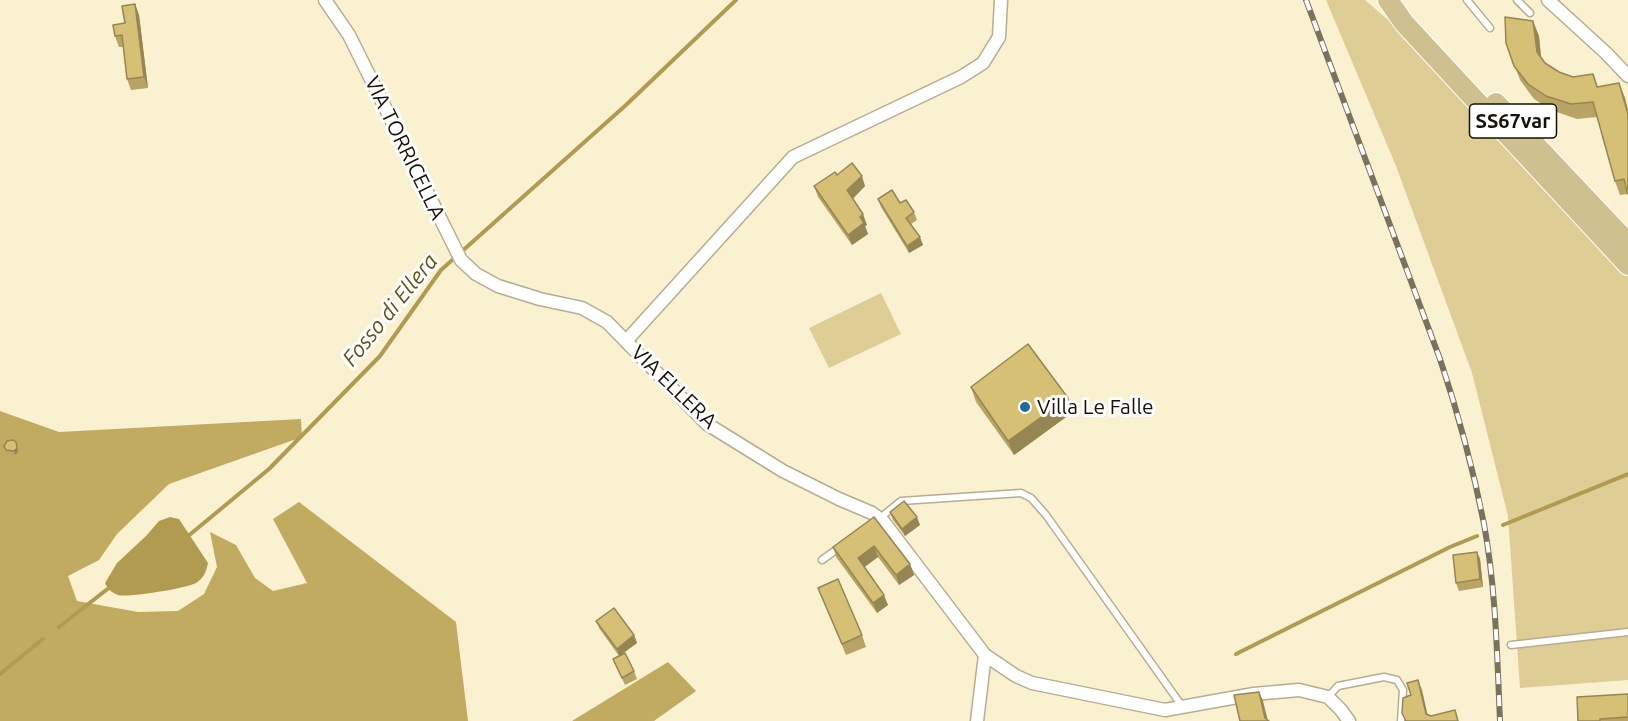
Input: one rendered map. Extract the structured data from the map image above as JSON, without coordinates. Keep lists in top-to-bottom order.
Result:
{
  "streets": {
    "main road": ["SS67var"],
    "street": ["VIA TORRICELLA", "VIA ELLERA"]
  },
  "crossings": [
    ["VIA TORRICELLA", "VIA ELLERA"]
  ],
  "water": ["Fosso di Ellera"],
  "places": ["Villa Le Falle"]
}
